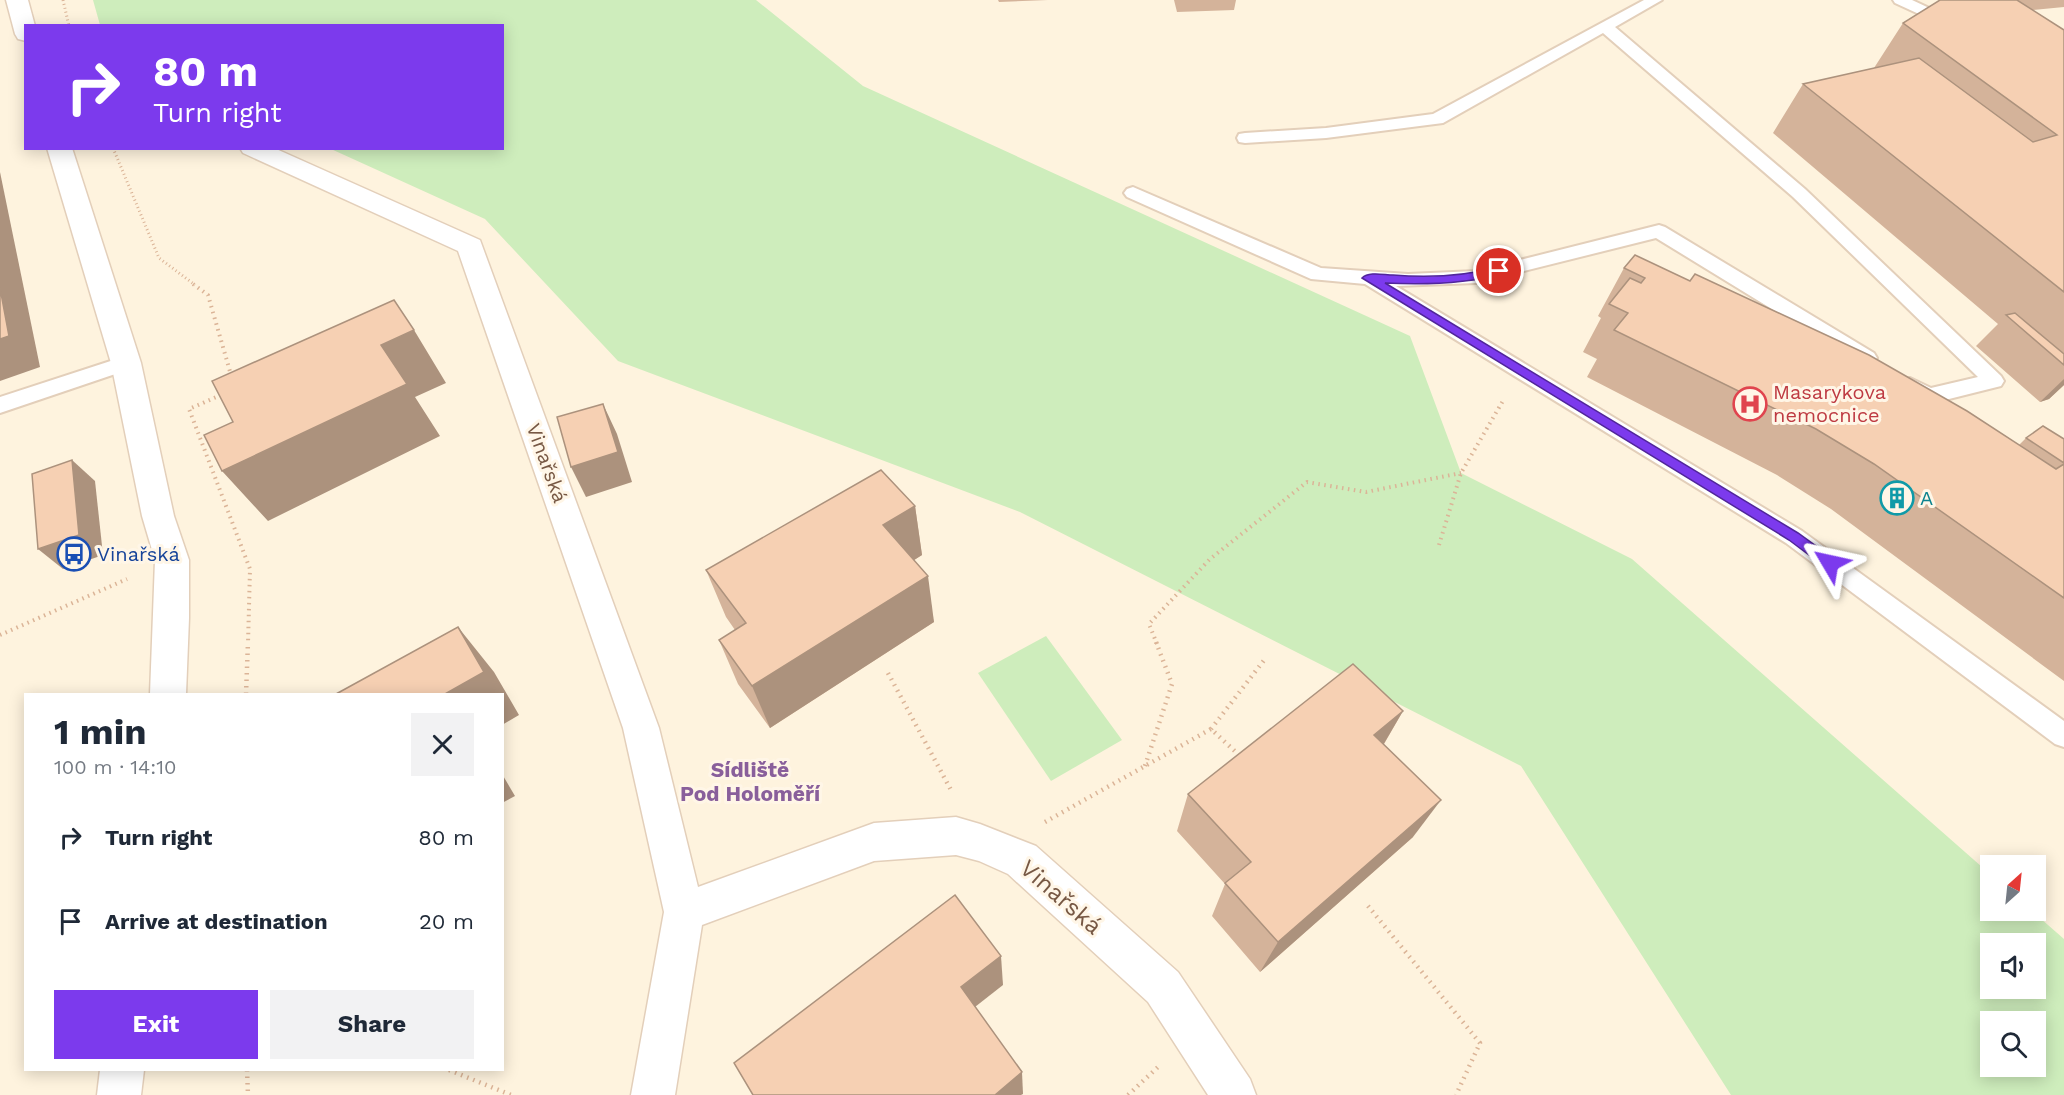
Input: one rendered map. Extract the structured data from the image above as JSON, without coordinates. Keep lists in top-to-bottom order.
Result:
{
  "streets": {
    "street": ["Vinařská"]
  },
  "districts": ["Sídliště Pod Holoměří"],
  "places": {
    "hospital": ["Masarykova nemocnice"],
    "building": ["A"],
    "bus stop": ["Vinařská"]
  },
  "north": "top right",
  "page": {
    "turn": ["80 m", "Turn right"],
    "heading": ["1 min", "100 m · 14:10"],
    "list": [
      {
        "name": "Turn right",
        "value": "80 m"
      },
      {
        "name": "Arrive at destination",
        "value": "20 m"
      }
    ],
    "buttons": ["Exit", "Share"]
  }
}
